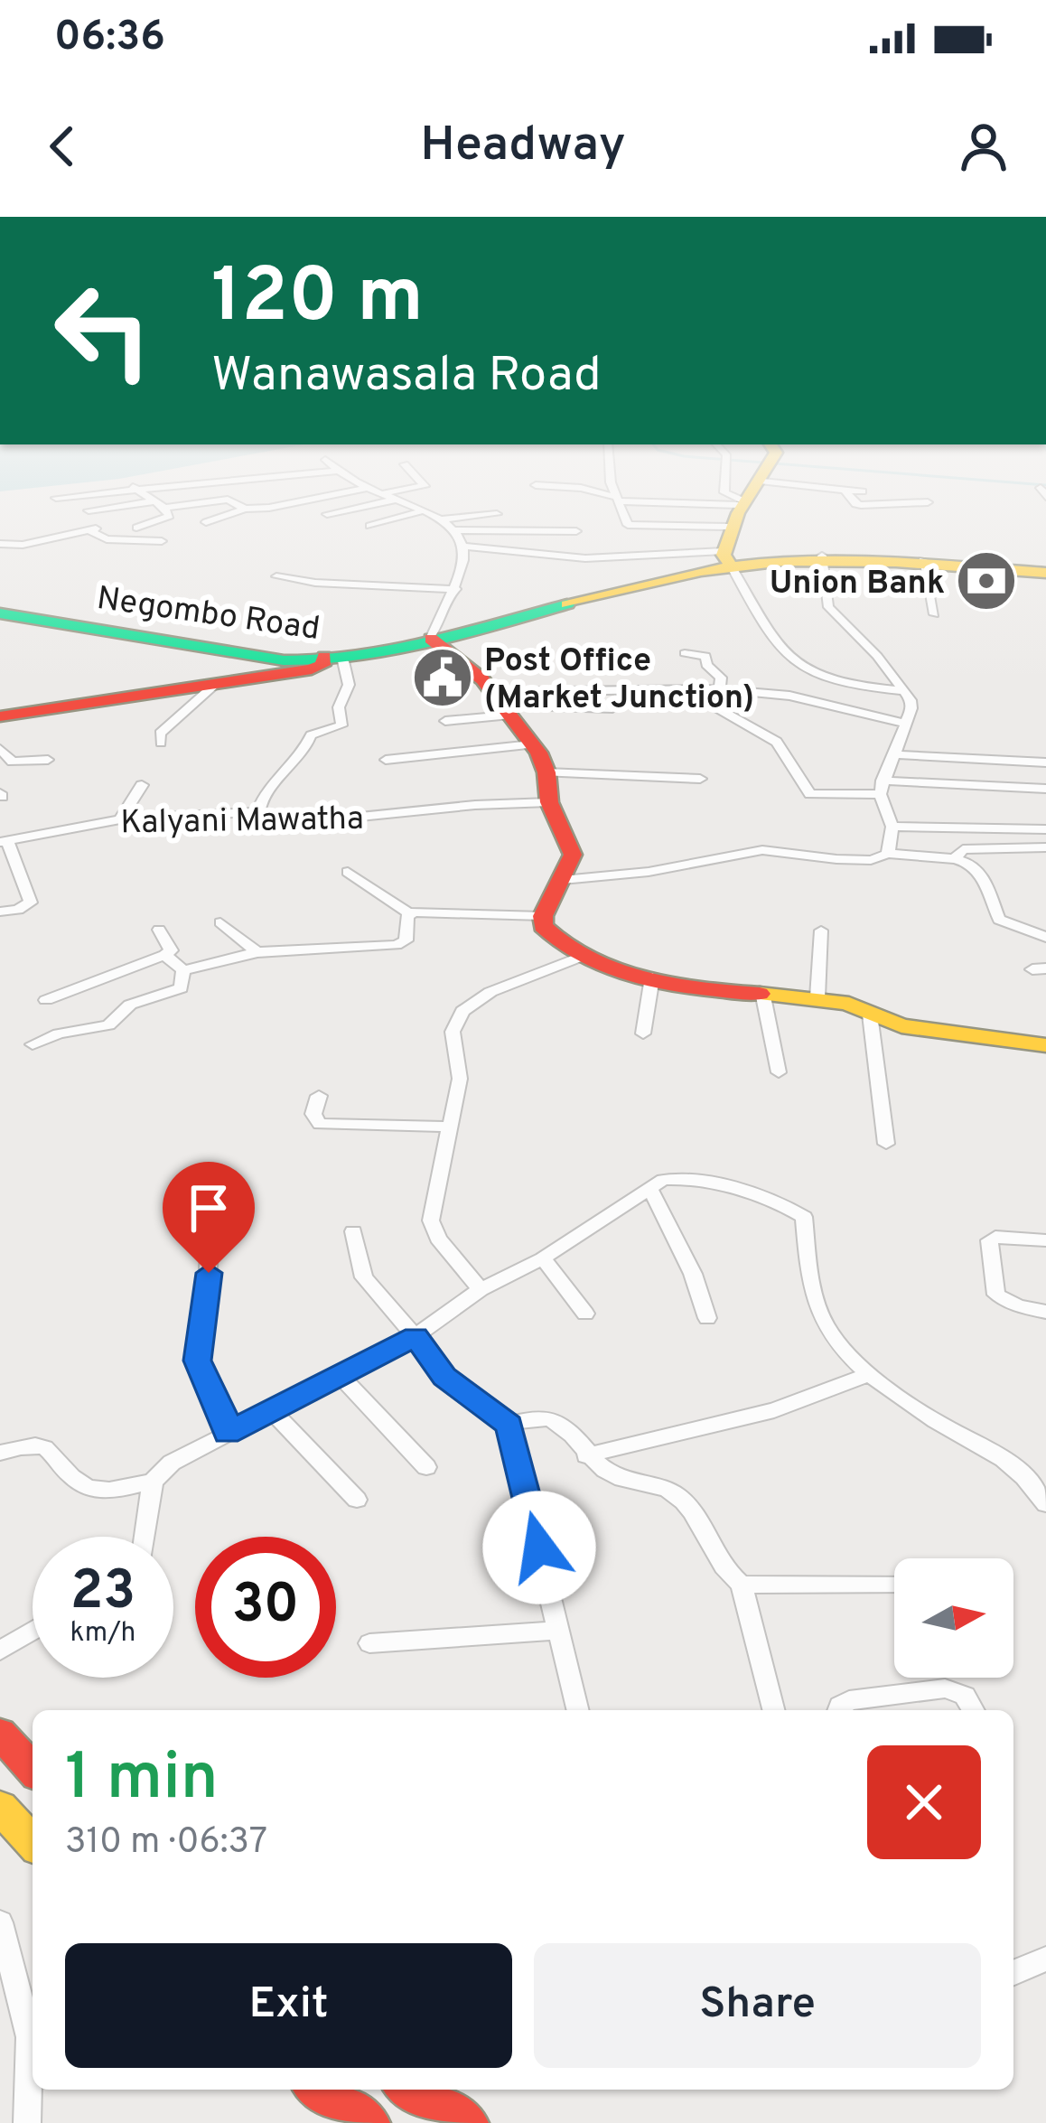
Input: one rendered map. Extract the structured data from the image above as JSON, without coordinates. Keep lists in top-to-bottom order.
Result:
{
  "streets": {
    "main road": ["Negombo Road"],
    "street": ["Kalyani Mawatha"]
  },
  "places": {
    "bank": ["Union Bank"],
    "public building": ["Post Office (Market Junction)"]
  },
  "north": "right",
  "page": {
    "status": "06:36",
    "header": "Headway",
    "turn": ["120 m", "Wanawasala Road"],
    "speed": "23 km/h",
    "limit": "30",
    "heading": ["1 min", "310 m · 06:37"],
    "buttons": ["Exit", "Share"]
  }
}
